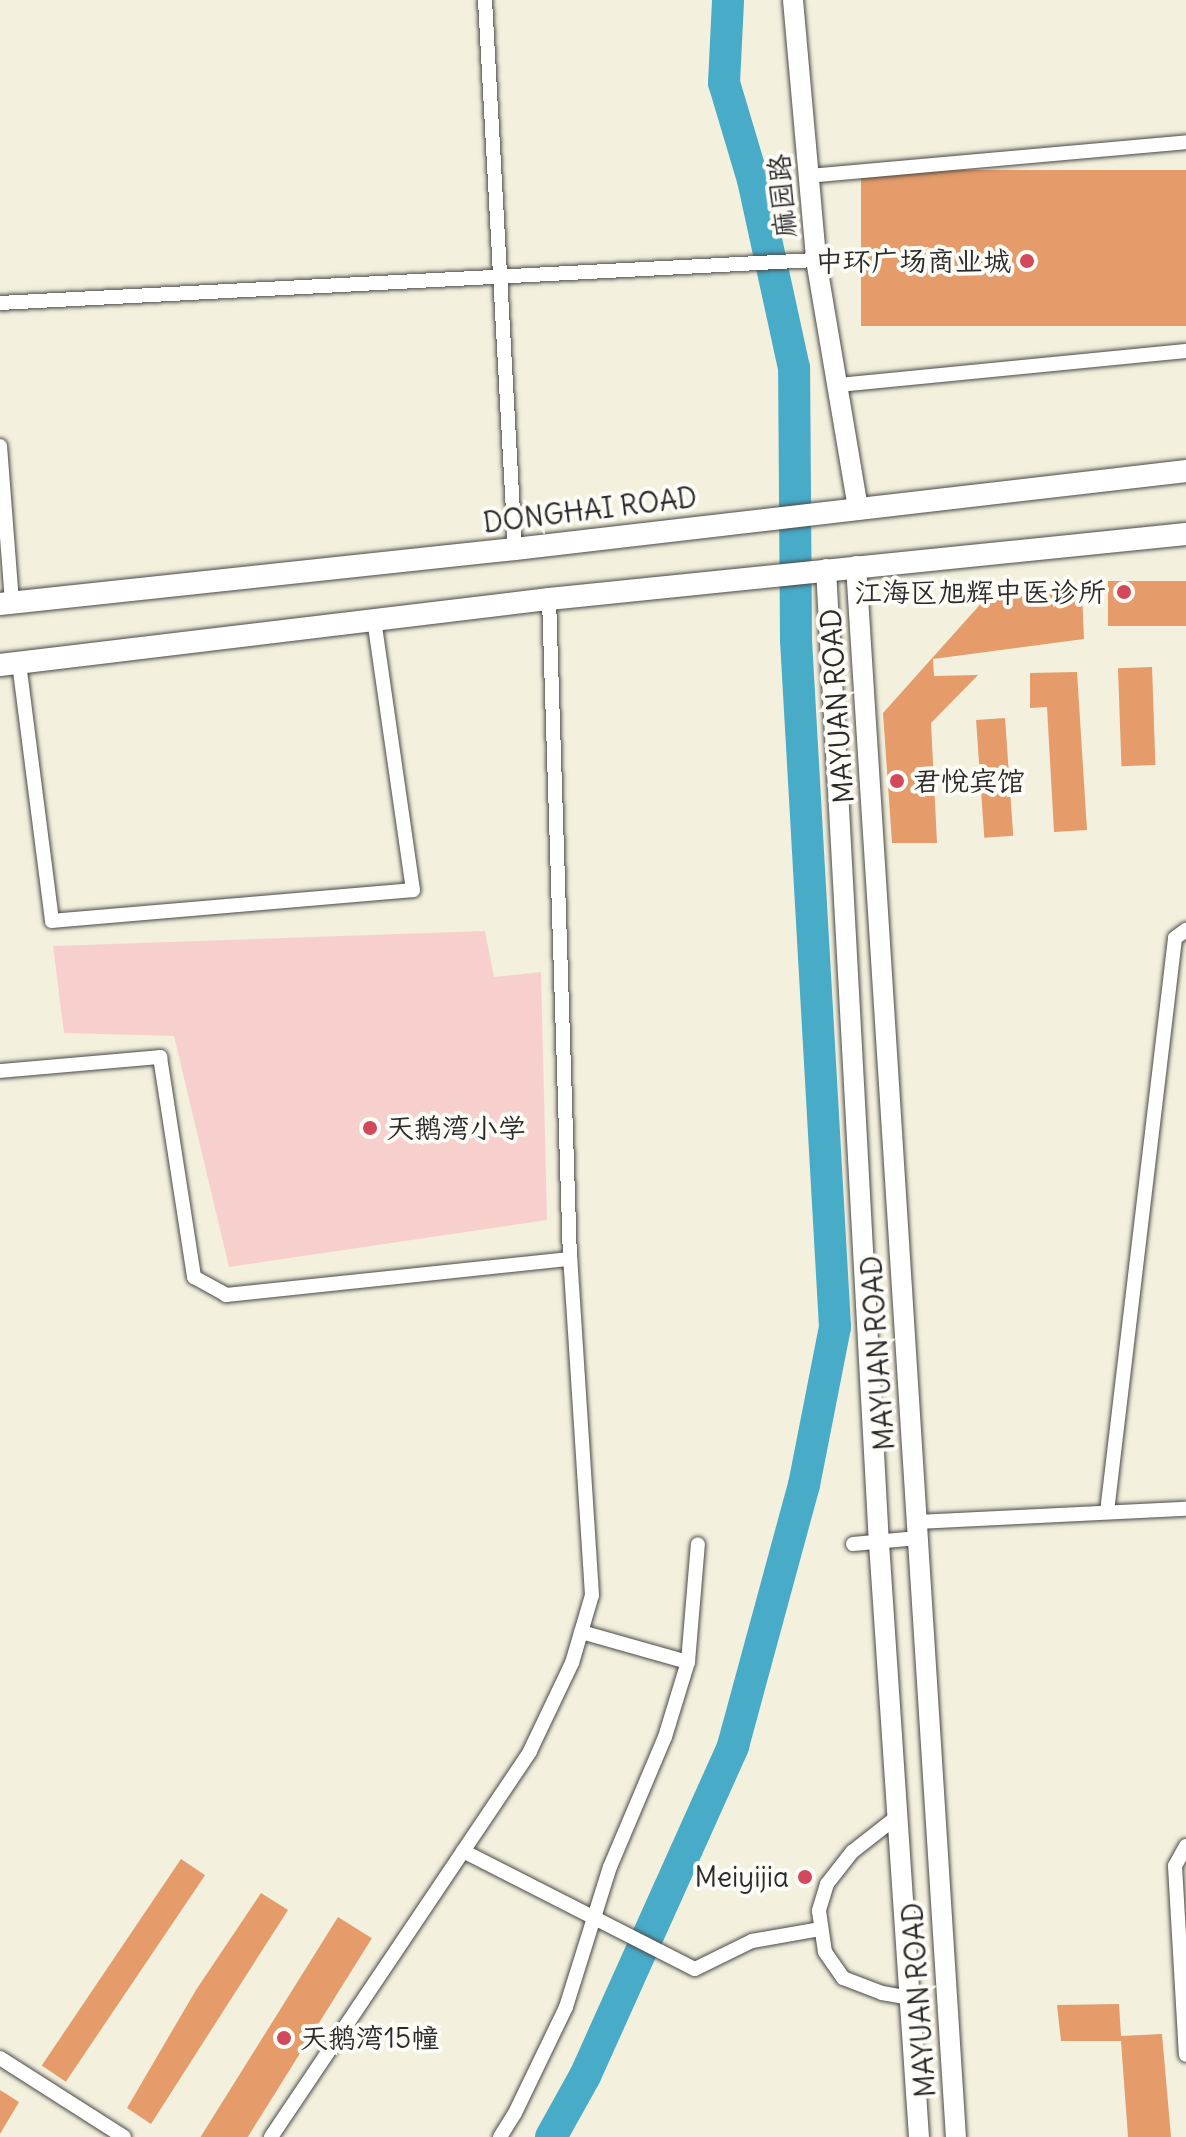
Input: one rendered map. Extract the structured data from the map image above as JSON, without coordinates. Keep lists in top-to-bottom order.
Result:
{
  "streets": {
    "main road": ["DONGHAI ROAD"],
    "street": ["麻园路", "MAYUAN ROAD"]
  },
  "crossings": [
    ["麻园路", "DONGHAI ROAD"]
  ],
  "places": [
    "中环广场商业城",
    "江海区旭辉中医诊所",
    "君悦宾馆",
    "天鹅湾小学",
    "Meiyijia",
    "天鹅湾15幢"
  ]
}
